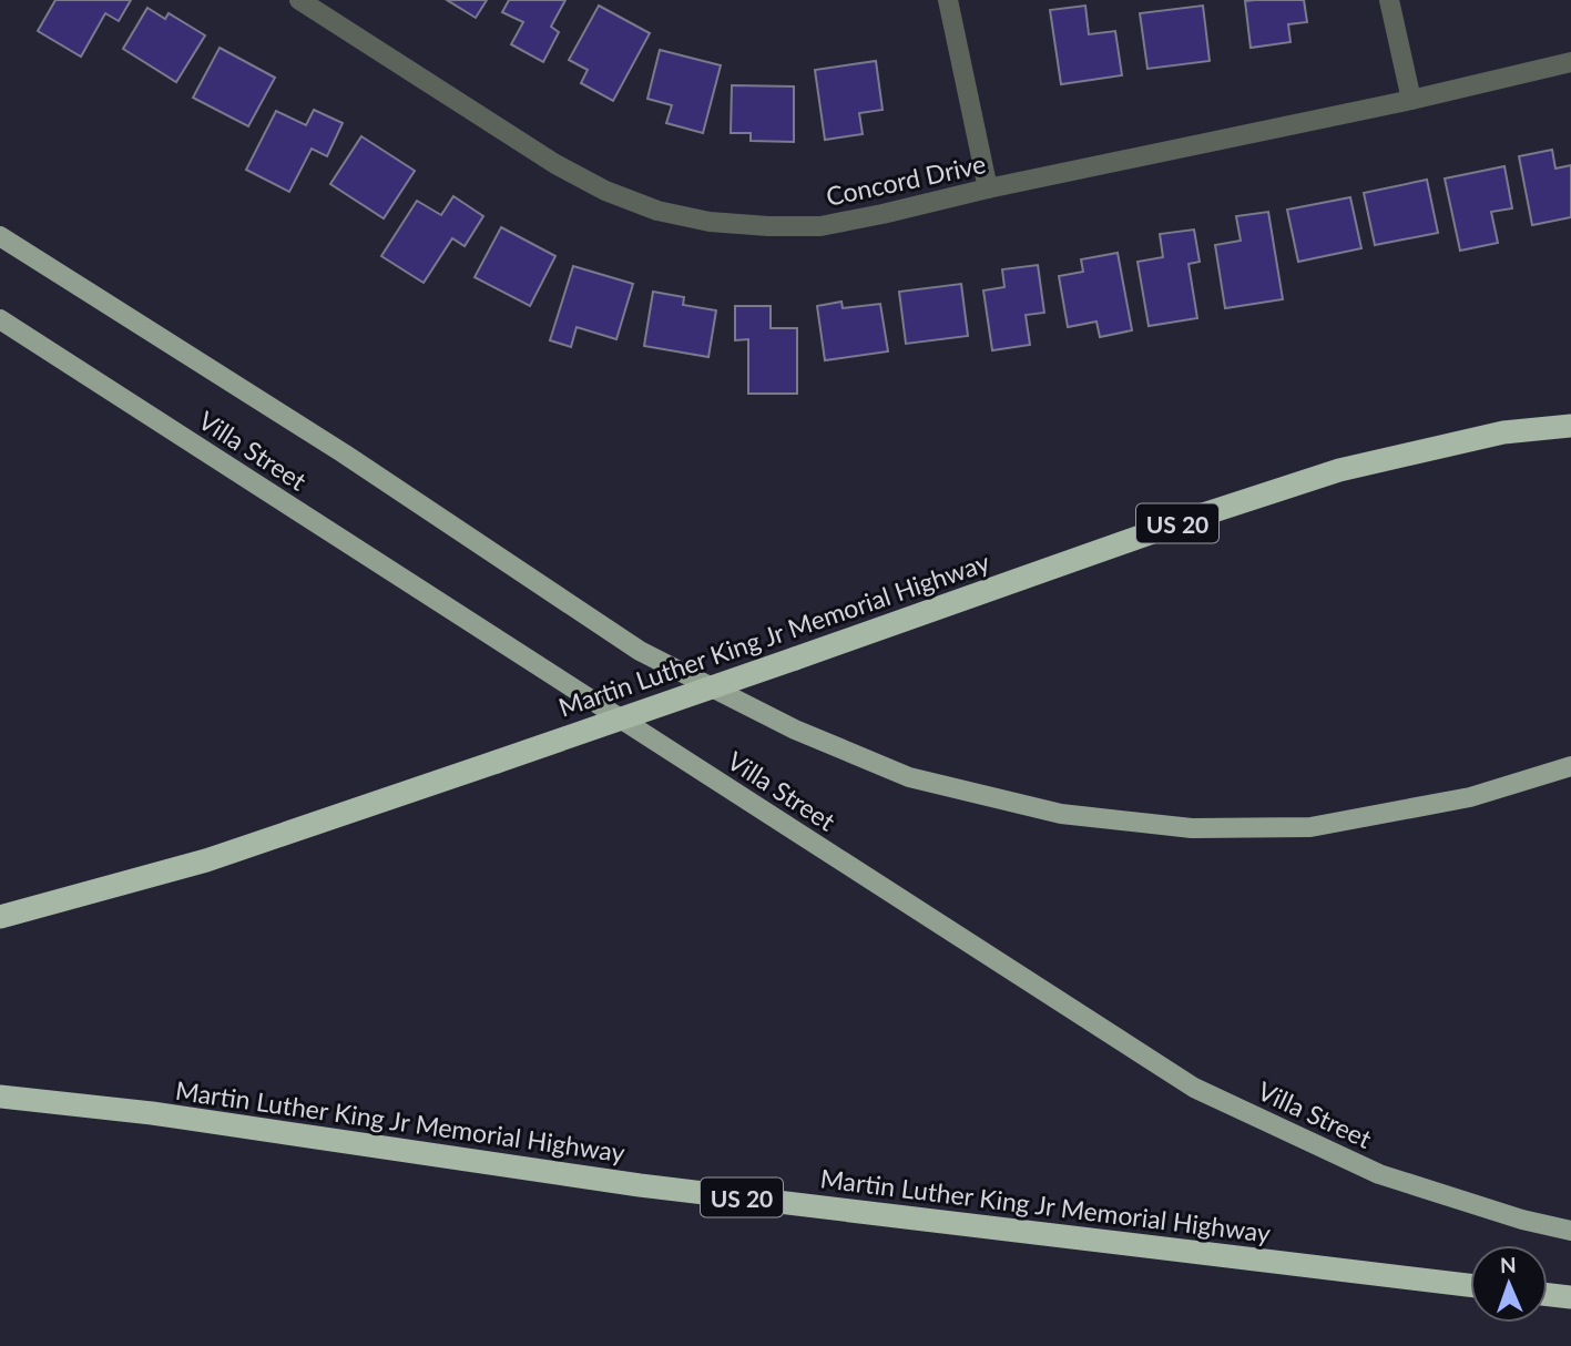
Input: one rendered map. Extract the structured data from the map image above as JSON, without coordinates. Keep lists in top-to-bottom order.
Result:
{
  "streets": {
    "highway": ["US 20", "Martin Luther King Jr Memorial Highway"],
    "main road": ["Villa Street"],
    "street": ["Concord Drive"]
  },
  "north": "top"
}
